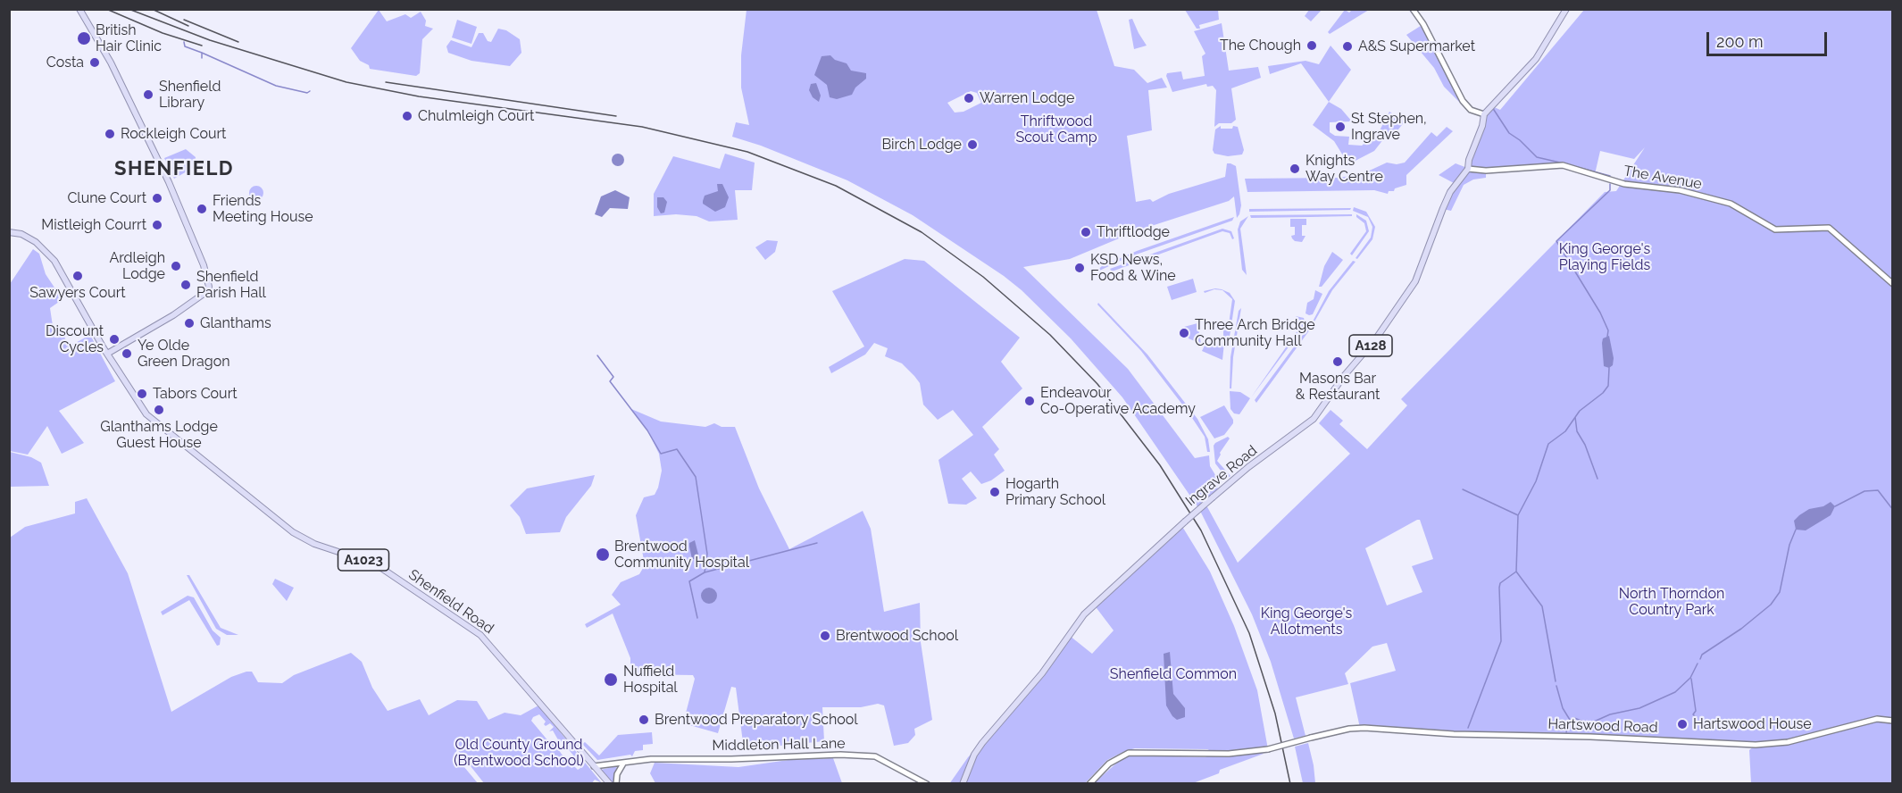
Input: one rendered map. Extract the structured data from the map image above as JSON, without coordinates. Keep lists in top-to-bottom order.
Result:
{
  "streets": {
    "main road": [
      "A128",
      "Ingrave Road",
      "A1023",
      "Shenfield Road"
    ],
    "street": ["The Avenue", "Hartswood Road", "Middleton Hall Lane"]
  },
  "crossings": [
    ["The Avenue", "A128"],
    ["The Avenue", "Ingrave Road"],
    ["A128", "Ingrave Road"],
    ["A1023", "Shenfield Road"],
    ["Shenfield Road", "Middleton Hall Lane"]
  ],
  "districts": ["SHENFIELD"],
  "parks": [
    "Thriftwood Scout Camp",
    "King George's Playing Fields",
    "North Thorndon Country Park",
    "King George's Allotments",
    "Shenfield Common",
    "Old County Ground (Brentwood School)"
  ],
  "places": [
    "British Hair Clinic",
    "The Chough",
    "A&S Supermarket",
    "Costa",
    "Shenfield Library",
    "Warren Lodge",
    "Chulmleigh Court",
    "St Stephen, Ingrave",
    "Rockleigh Court",
    "Birch Lodge",
    "Knights Way Centre",
    "Clune Court",
    "Friends Meeting House",
    "Mistleigh Courrt",
    "Thriftlodge",
    "Ardleigh Lodge",
    "KSD News, Food & Wine",
    "Sawyers Court",
    "Shenfield Parish Hall",
    "Glanthams",
    "Three Arch Bridge Community Hall",
    "Discount Cycles",
    "Ye Olde Green Dragon",
    "Masons Bar & Restaurant",
    "Tabors Court",
    "Endeavour Co-Operative Academy",
    "Glanthams Lodge Guest House",
    "Hogarth Primary School",
    "Brentwood Community Hospital",
    "Brentwood School",
    "Nuffield Hospital",
    "Brentwood Preparatory School",
    "Hartswood House"
  ],
  "scale_bar": "200 m"
}
